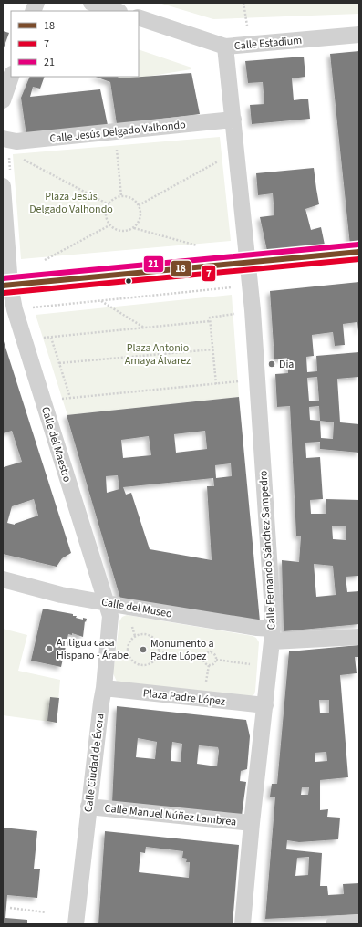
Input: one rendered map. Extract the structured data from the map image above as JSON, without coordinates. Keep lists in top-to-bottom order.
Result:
{
  "streets": {
    "street": [
      "Calle Estadium",
      "Calle Jesús Delgado Valhondo",
      "Calle del Maestro",
      "Calle Fernando Sánchez Sampedro",
      "Calle del Museo",
      "Plaza Padre López",
      "Calle Ciudad de Évora",
      "Calle Manuel Núñez Lambrea"
    ]
  },
  "crossings": [
    ["Calle del Maestro", "Calle del Museo"],
    ["Calle del Maestro", "Calle Ciudad de Évora"],
    ["Calle Fernando Sánchez Sampedro", "Calle del Museo"],
    ["Calle Fernando Sánchez Sampedro", "Plaza Padre López"],
    ["Calle Fernando Sánchez Sampedro", "Calle Manuel Núñez Lambrea"],
    ["Calle del Museo", "Calle Ciudad de Évora"],
    ["Plaza Padre López", "Calle Ciudad de Évora"],
    ["Calle Ciudad de Évora", "Calle Manuel Núñez Lambrea"]
  ],
  "parks": ["Plaza Jesús Delgado Valhondo", "Plaza Antonio Amaya Álvarez"],
  "places": ["Dia", "Antigua casa Hispano - Árabe", "Monumento a Padre López"],
  "lines": ["transit line 21", "transit line 18", "transit line 7"],
  "legend": ["18", "7", "21"]
}
